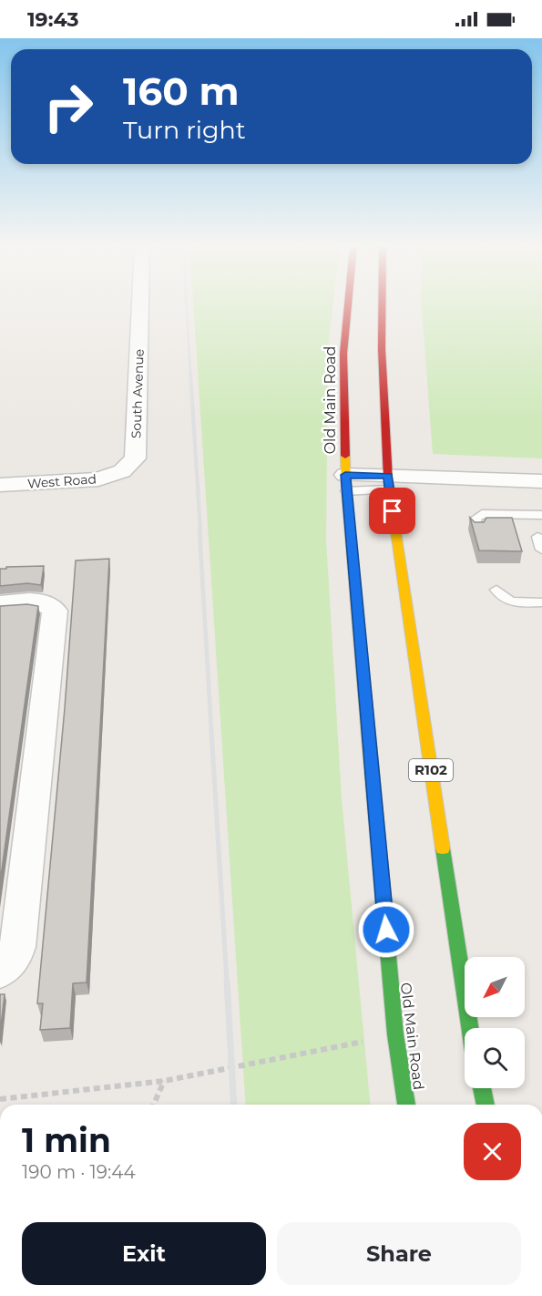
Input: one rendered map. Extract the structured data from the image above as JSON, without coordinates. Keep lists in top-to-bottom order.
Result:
{
  "streets": {
    "main road": ["Old Main Road", "R102"],
    "street": ["South Avenue", "West Road"]
  },
  "crossings": [
    ["South Avenue", "West Road"]
  ],
  "north": "bottom left",
  "page": {
    "status": "19:43",
    "turn": ["160 m", "Turn right"],
    "heading": ["1 min", "190 m · 19:44"],
    "buttons": ["Exit", "Share"]
  }
}
